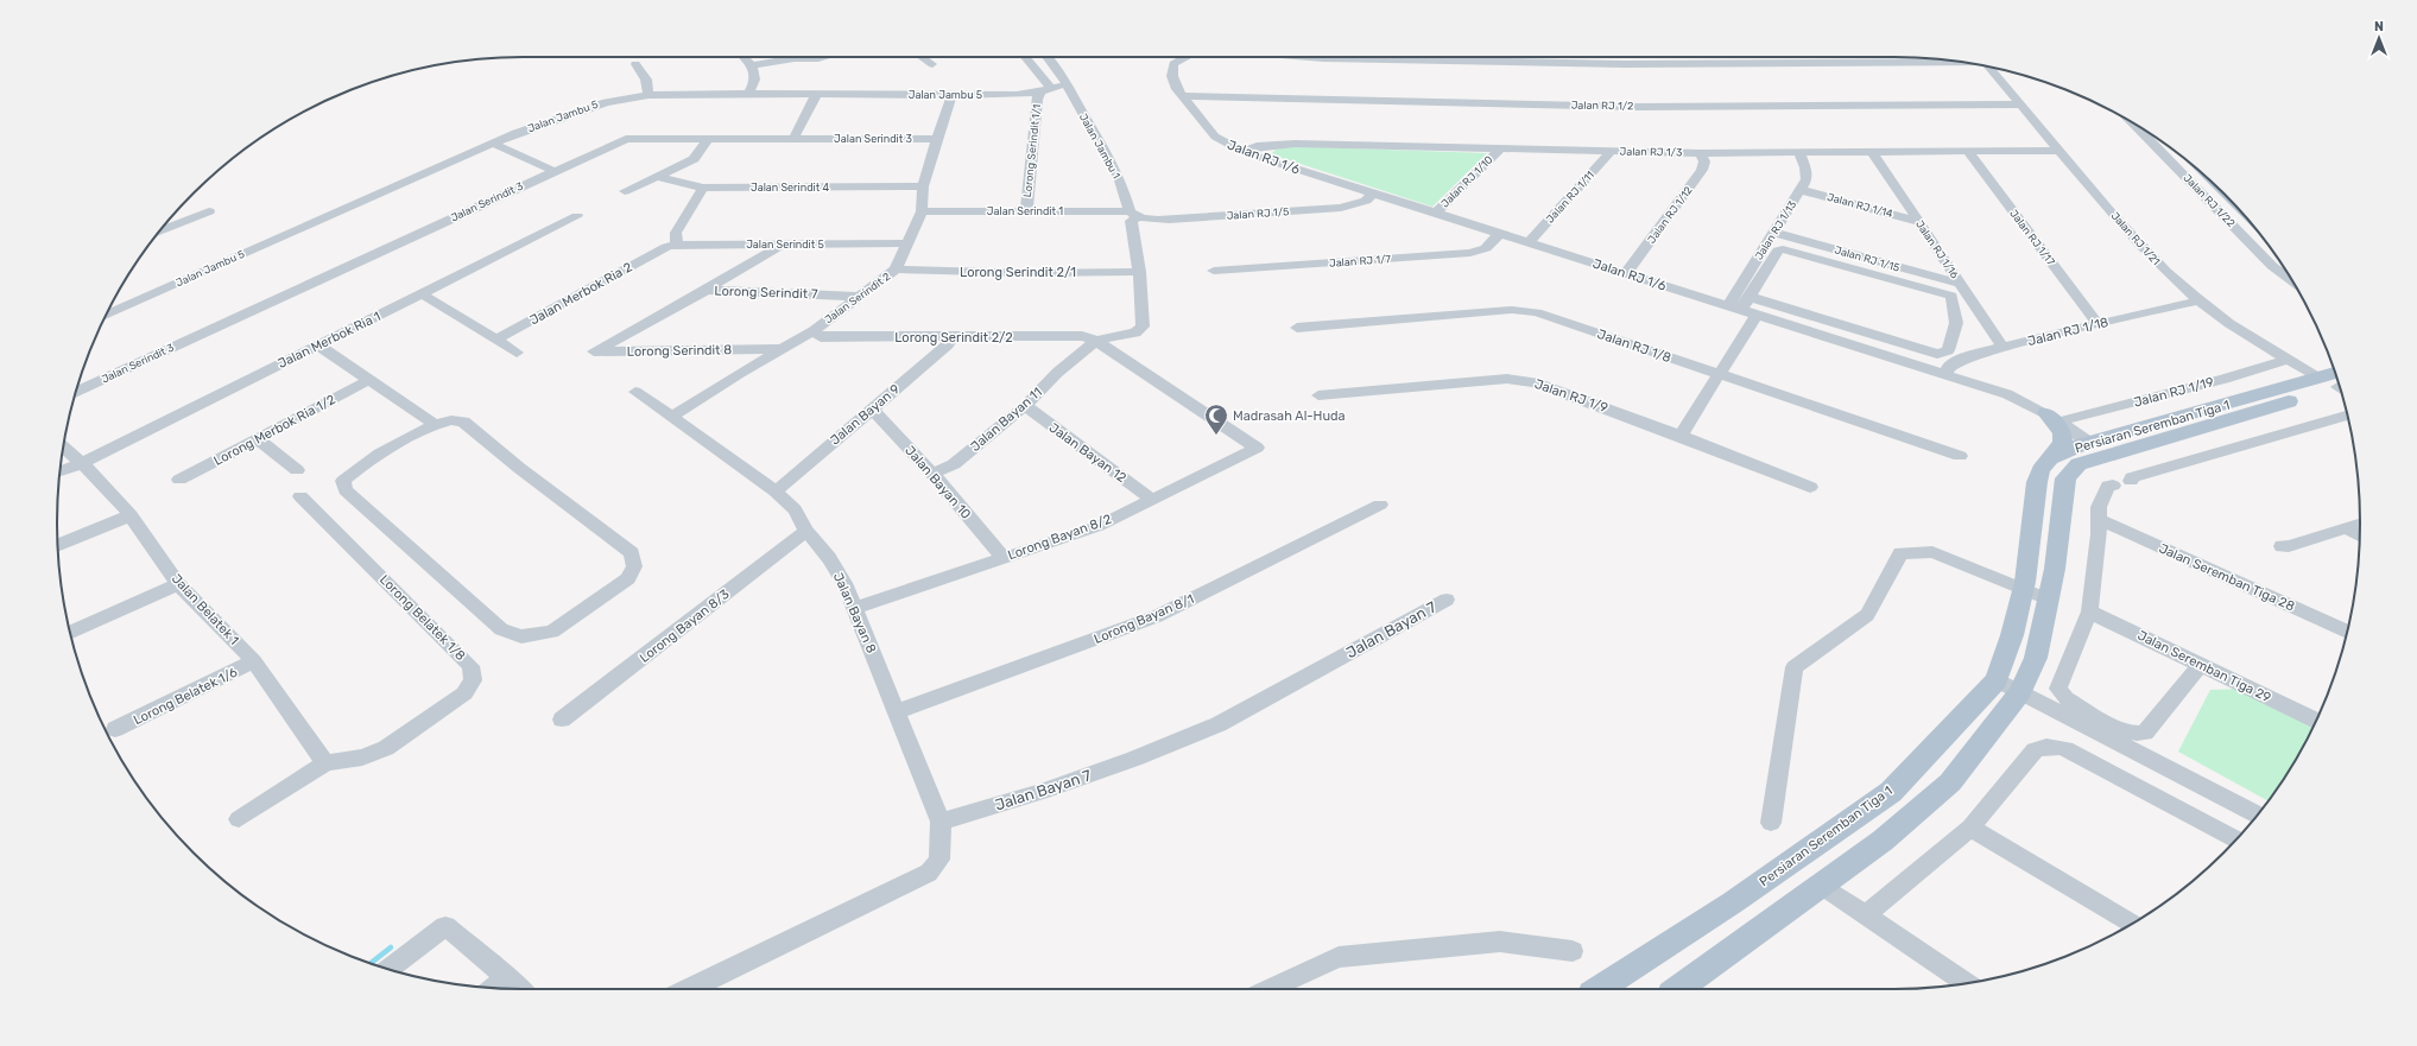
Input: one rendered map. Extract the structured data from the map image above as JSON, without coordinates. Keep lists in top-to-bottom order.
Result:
{
  "streets": {
    "main road": ["Persiaran Seremban Tiga 1"],
    "street": [
      "Jalan Jambu 5",
      "Jalan RJ 1/2",
      "Jalan Serindit 3",
      "Jalan Jambu 1",
      "Lorong Serindit 1/1",
      "Jalan RJ 1/3",
      "Jalan RJ 1/6",
      "Jalan RJ 1/10",
      "Jalan Serindit 4",
      "Jalan RJ 1/11",
      "Jalan RJ 1/22",
      "Jalan RJ 1/14",
      "Jalan Serindit 1",
      "Jalan RJ 1/5",
      "Jalan RJ 1/12",
      "Jalan RJ 1/13",
      "Jalan RJ 1/17",
      "Jalan RJ 1/21",
      "Jalan Serindit 5",
      "Jalan RJ 1/16",
      "Jalan RJ 1/15",
      "Jalan RJ 1/7",
      "Lorong Serindit 2/1",
      "Lorong Serindit 7",
      "Jalan Merbok Ria 2",
      "Jalan Serindit 2",
      "Jalan RJ 1/18",
      "Lorong Serindit 2/2",
      "Jalan Merbok Ria 1",
      "Jalan RJ 1/8",
      "Lorong Serindit 8",
      "Jalan RJ 1/19",
      "Jalan RJ 1/9",
      "Jalan Bayan 9",
      "Jalan Bayan 11",
      "Lorong Merbok Ria 1/2",
      "Jalan Bayan 12",
      "Jalan Bayan 10",
      "Lorong Bayan 8/2",
      "Jalan Seremban Tiga 28",
      "Jalan Belatek 1",
      "Jalan Bayan 8",
      "Lorong Belatek 1/8",
      "Lorong Bayan 8/1",
      "Lorong Bayan 8/3",
      "Jalan Bayan 7",
      "Jalan Seremban Tiga 29",
      "Lorong Belatek 1/6"
    ]
  },
  "crossings": [
    ["Jalan Jambu 5", "Jalan Jambu 1"],
    ["Jalan Jambu 5", "Lorong Serindit 1/1"],
    ["Jalan Jambu 5", "Jalan Serindit 2"],
    ["Jalan RJ 1/2", "Jalan RJ 1/6"],
    ["Jalan RJ 1/2", "Jalan RJ 1/21"],
    ["Jalan Serindit 3", "Jalan Serindit 2"],
    ["Jalan Jambu 1", "Jalan Serindit 1"],
    ["Jalan Jambu 1", "Jalan RJ 1/5"],
    ["Lorong Serindit 1/1", "Jalan Serindit 1"],
    ["Jalan RJ 1/3", "Jalan RJ 1/6"],
    ["Jalan RJ 1/3", "Jalan RJ 1/10"],
    ["Jalan RJ 1/3", "Jalan RJ 1/11"],
    ["Jalan RJ 1/3", "Jalan RJ 1/12"],
    ["Jalan RJ 1/3", "Jalan RJ 1/13"],
    ["Jalan RJ 1/3", "Jalan RJ 1/17"],
    ["Jalan RJ 1/3", "Jalan RJ 1/21"],
    ["Jalan RJ 1/3", "Jalan RJ 1/16"],
    ["Jalan RJ 1/6", "Jalan RJ 1/10"],
    ["Jalan RJ 1/6", "Jalan RJ 1/11"],
    ["Jalan RJ 1/6", "Jalan RJ 1/5"],
    ["Jalan RJ 1/6", "Jalan RJ 1/12"],
    ["Jalan RJ 1/6", "Jalan RJ 1/13"],
    ["Jalan RJ 1/6", "Jalan RJ 1/7"],
    ["Jalan RJ 1/6", "Jalan RJ 1/18"],
    ["Jalan RJ 1/6", "Jalan RJ 1/19"],
    ["Jalan RJ 1/6", "Persiaran Seremban Tiga 1"],
    ["Jalan Serindit 4", "Jalan Serindit 2"],
    ["Jalan RJ 1/14", "Jalan RJ 1/13"],
    ["Jalan RJ 1/14", "Jalan RJ 1/16"],
    ["Jalan Serindit 1", "Jalan RJ 1/5"],
    ["Jalan Serindit 1", "Jalan Serindit 2"],
    ["Jalan RJ 1/13", "Jalan RJ 1/15"],
    ["Jalan RJ 1/17", "Jalan RJ 1/18"],
    ["Jalan RJ 1/21", "Jalan RJ 1/18"],
    ["Jalan RJ 1/21", "Jalan RJ 1/19"],
    ["Jalan RJ 1/21", "Persiaran Seremban Tiga 1"],
    ["Jalan Serindit 5", "Jalan Merbok Ria 2"],
    ["Jalan Serindit 5", "Jalan Serindit 2"],
    ["Jalan RJ 1/16", "Jalan RJ 1/15"],
    ["Jalan RJ 1/16", "Jalan RJ 1/18"],
    ["Lorong Serindit 2/1", "Jalan Serindit 2"],
    ["Lorong Serindit 7", "Jalan Serindit 2"],
    ["Lorong Serindit 7", "Lorong Serindit 8"],
    ["Jalan Serindit 2", "Lorong Serindit 2/2"],
    ["Jalan Serindit 2", "Lorong Serindit 8"],
    ["Lorong Serindit 2/2", "Jalan Bayan 9"],
    ["Lorong Serindit 2/2", "Jalan Bayan 11"],
    ["Lorong Serindit 2/2", "Lorong Bayan 8/2"],
    ["Jalan Merbok Ria 1", "Jalan Belatek 1"],
    ["Jalan Bayan 9", "Jalan Bayan 10"],
    ["Jalan Bayan 9", "Jalan Bayan 8"],
    ["Jalan Bayan 11", "Jalan Bayan 12"],
    ["Jalan Bayan 11", "Jalan Bayan 10"],
    ["Jalan Bayan 11", "Lorong Bayan 8/2"],
    ["Jalan Bayan 12", "Lorong Bayan 8/2"],
    ["Jalan Bayan 10", "Lorong Bayan 8/2"],
    ["Lorong Bayan 8/2", "Jalan Bayan 8"],
    ["Jalan Belatek 1", "Lorong Belatek 1/8"],
    ["Jalan Belatek 1", "Lorong Belatek 1/6"],
    ["Jalan Bayan 8", "Lorong Bayan 8/1"],
    ["Jalan Bayan 8", "Lorong Bayan 8/3"],
    ["Jalan Bayan 8", "Jalan Bayan 7"]
  ],
  "places": {
    "mosque": ["Madrasah Al-Huda"]
  },
  "north": "top"
}
